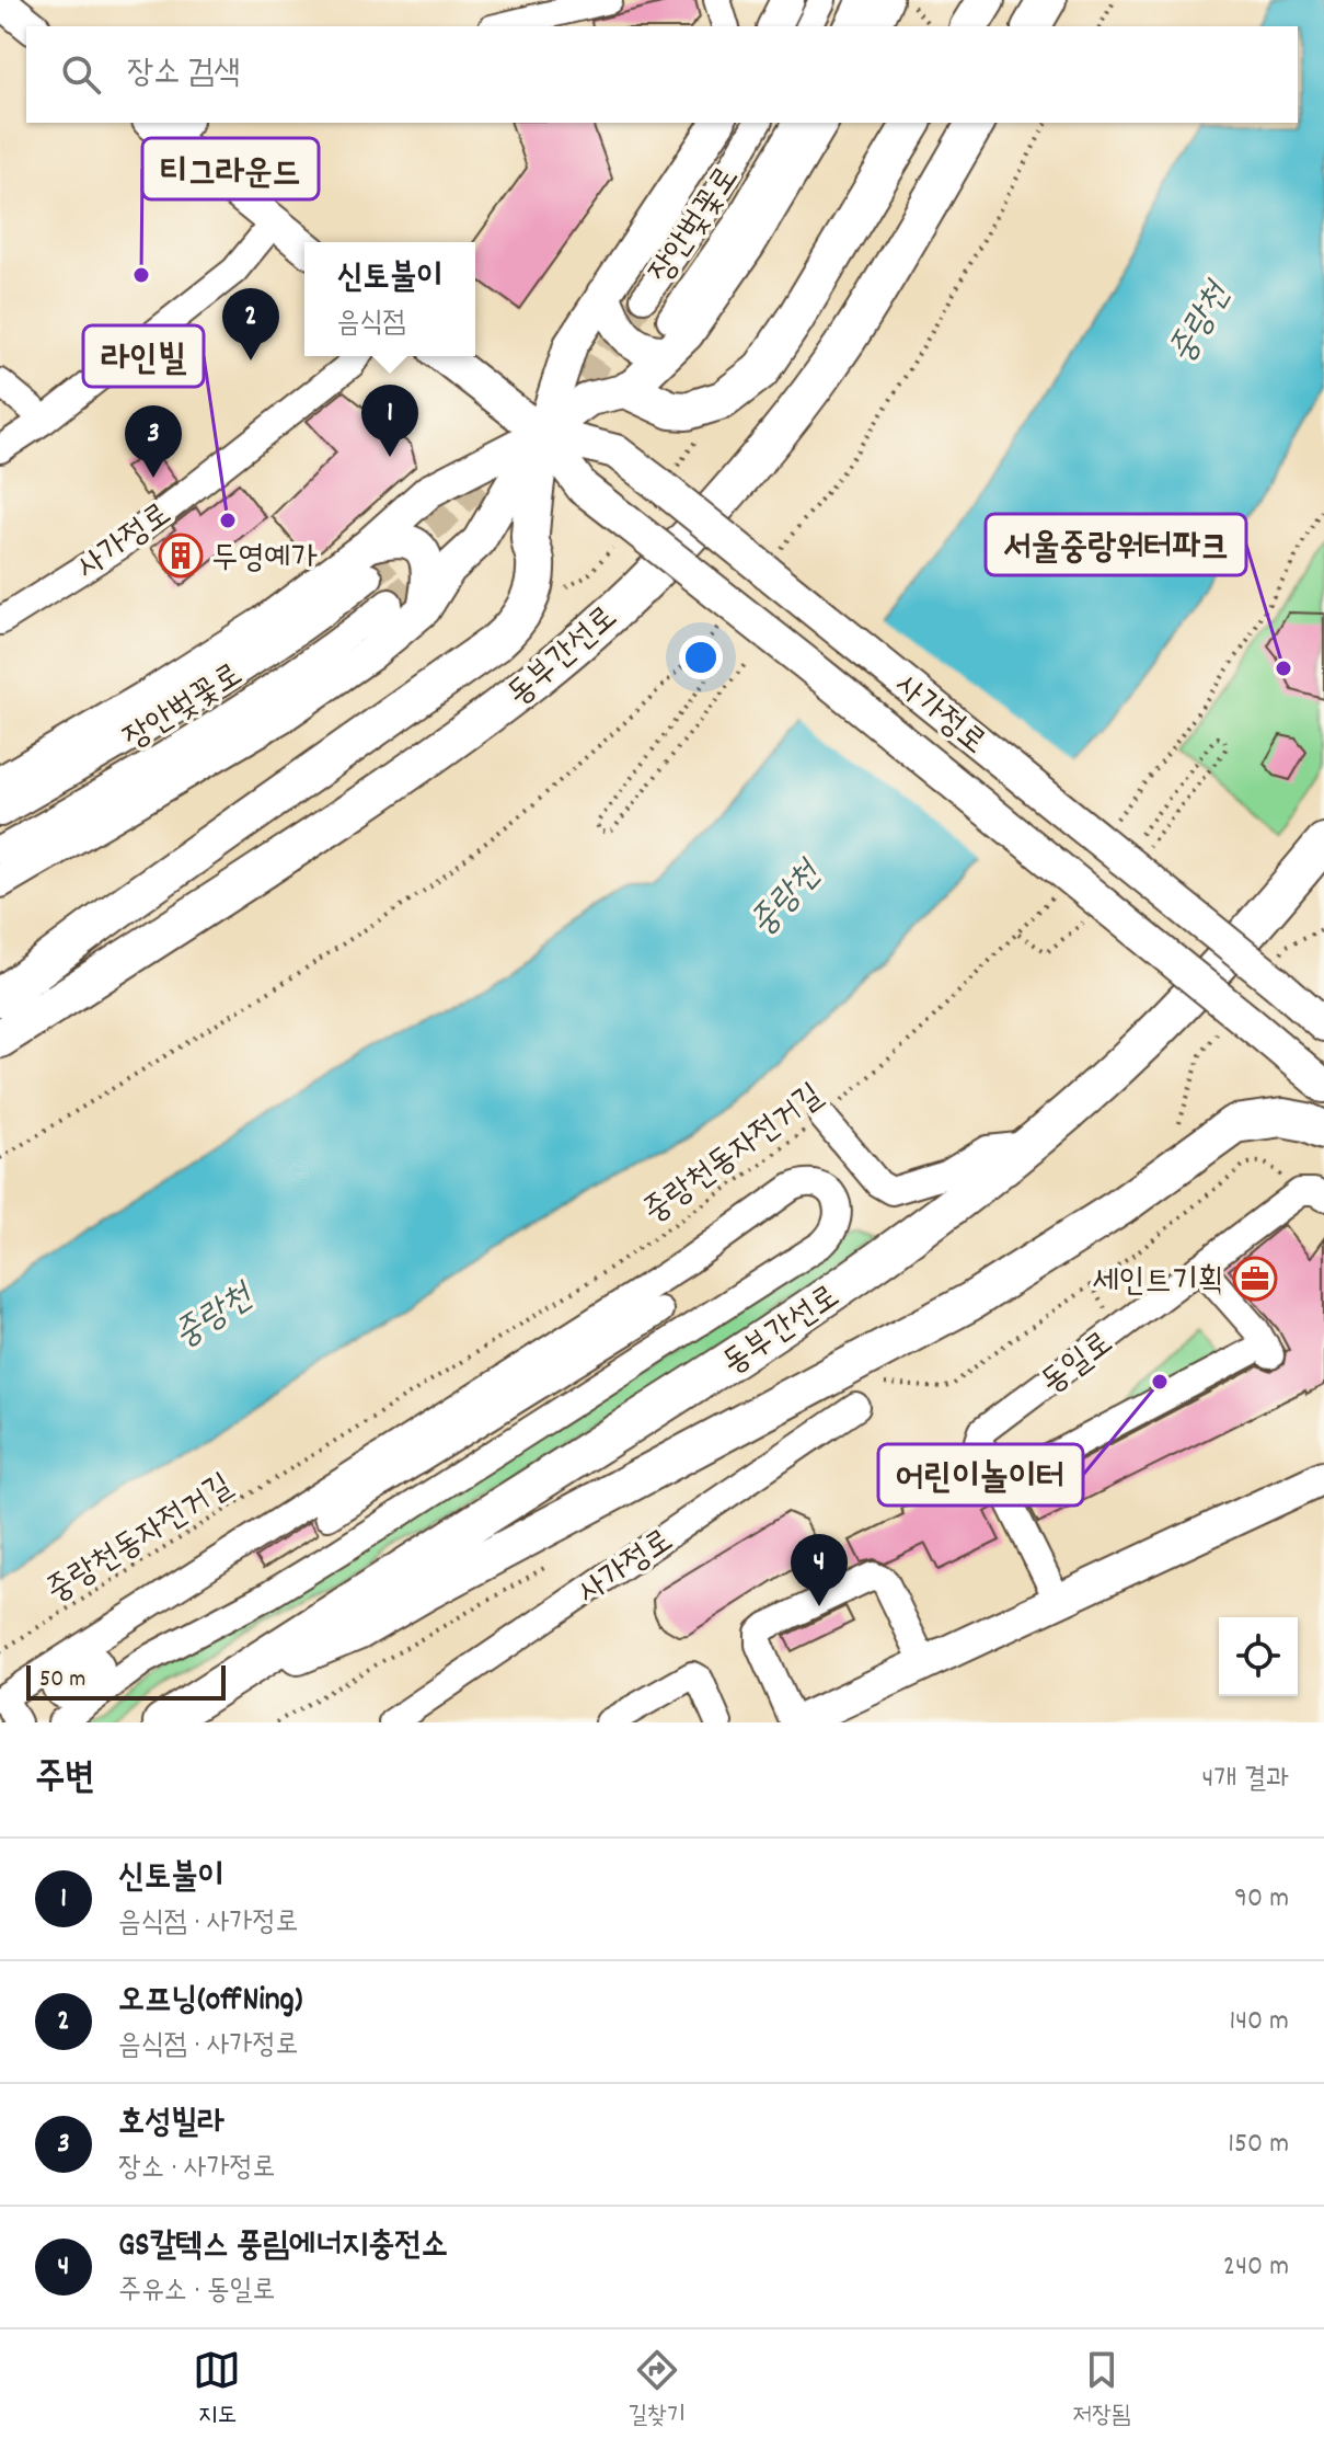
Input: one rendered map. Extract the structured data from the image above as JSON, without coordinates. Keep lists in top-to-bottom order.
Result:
{
  "streets": {
    "highway": ["동부간선로"],
    "main road": ["사가정로"],
    "street": ["장안벚꽃로", "동일로"],
    "path": ["중랑천동자전거길"]
  },
  "water": ["중랑천"],
  "places": {
    "other": [
      "티그라운드",
      "라인빌",
      "서울중랑워터파크",
      "어린이놀이터"
    ],
    "building": ["두영예가"],
    "office": ["세인트기획"]
  },
  "scale_bar": "50 m",
  "page": {
    "search": "장소 검색",
    "popup": ["신토불이", "음식점"],
    "pins": [
      "2",
      "1",
      "3",
      "4"
    ],
    "scale": "50 m",
    "heading": ["주변", "4개 결과"],
    "list": [
      {
        "mark": "1",
        "name": "신토불이",
        "note": "음식점 · 사가정로",
        "value": "90 m"
      },
      {
        "mark": "2",
        "name": "오프닝(offNing)",
        "note": "음식점 · 사가정로",
        "value": "140 m"
      },
      {
        "mark": "3",
        "name": "호성빌라",
        "note": "장소 · 사가정로",
        "value": "150 m"
      },
      {
        "mark": "4",
        "name": "GS칼텍스 풍림에너지충전소",
        "note": "주유소 · 동일로",
        "value": "240 m"
      }
    ],
    "nav": ["지도", "길찾기", "저장됨"]
  }
}
